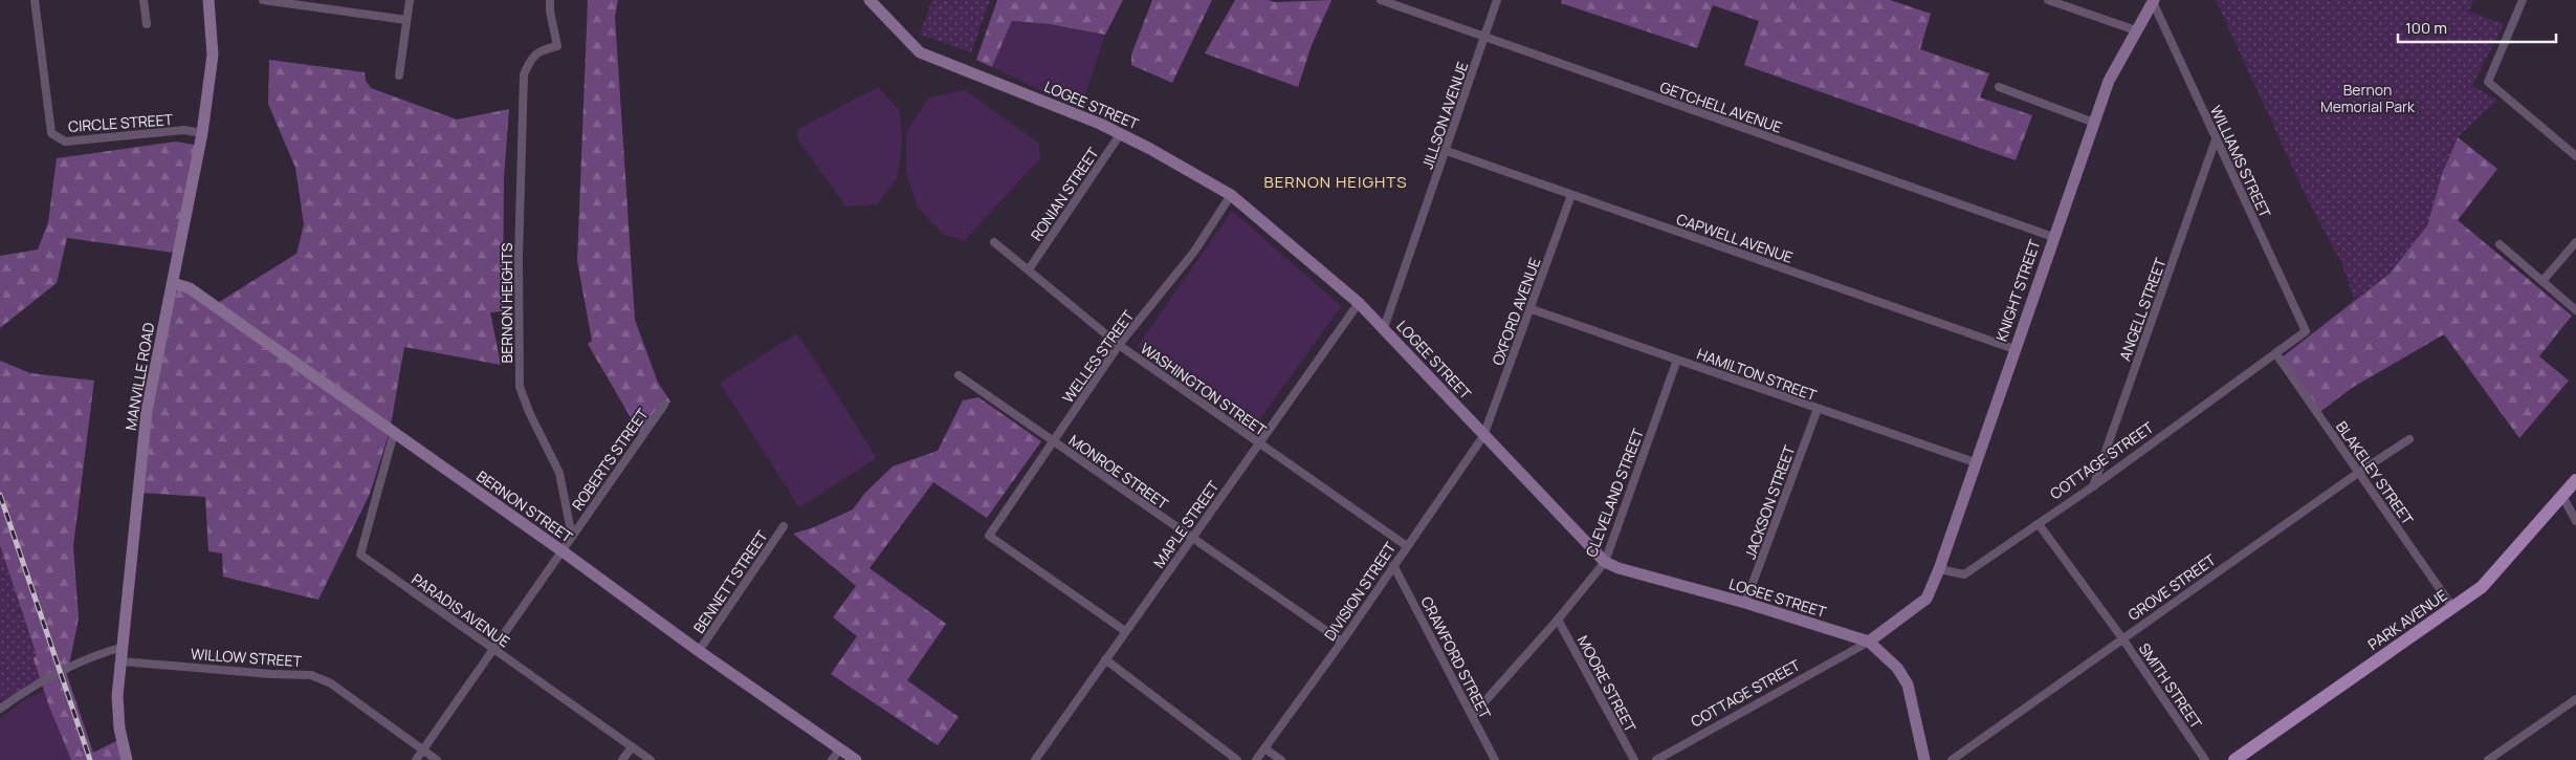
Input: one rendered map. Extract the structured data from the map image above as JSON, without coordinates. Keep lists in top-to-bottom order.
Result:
{
  "streets": {
    "main road": ["PARK AVENUE"],
    "street": [
      "LOGEE STREET",
      "GETCHELL AVENUE",
      "JILLSON AVENUE",
      "CIRCLE STREET",
      "WILLIAMS STREET",
      "RONIAN STREET",
      "CAPWELL AVENUE",
      "KNIGHT STREET",
      "BERNON HEIGHTS",
      "ANGELL STREET",
      "OXFORD AVENUE",
      "WELLES STREET",
      "HAMILTON STREET",
      "MANVILLE ROAD",
      "WASHINGTON STREET",
      "ROBERTS STREET",
      "COTTAGE STREET",
      "MONROE STREET",
      "BLAKELEY STREET",
      "CLEVELAND STREET",
      "JACKSON STREET",
      "BERNON STREET",
      "MAPLE STREET",
      "BENNETT STREET",
      "GROVE STREET",
      "DIVISION STREET",
      "PARADIS AVENUE",
      "WILLOW STREET",
      "CRAWFORD STREET",
      "MOORE STREET",
      "SMITH STREET"
    ]
  },
  "crossings": [
    ["LOGEE STREET", "JILLSON AVENUE"],
    ["LOGEE STREET", "RONIAN STREET"],
    ["LOGEE STREET", "OXFORD AVENUE"],
    ["LOGEE STREET", "WELLES STREET"],
    ["LOGEE STREET", "COTTAGE STREET"],
    ["LOGEE STREET", "CLEVELAND STREET"],
    ["LOGEE STREET", "JACKSON STREET"],
    ["LOGEE STREET", "MAPLE STREET"],
    ["LOGEE STREET", "DIVISION STREET"],
    ["GETCHELL AVENUE", "JILLSON AVENUE"],
    ["GETCHELL AVENUE", "KNIGHT STREET"],
    ["JILLSON AVENUE", "CAPWELL AVENUE"],
    ["CIRCLE STREET", "MANVILLE ROAD"],
    ["WILLIAMS STREET", "KNIGHT STREET"],
    ["WILLIAMS STREET", "ANGELL STREET"],
    ["WILLIAMS STREET", "COTTAGE STREET"],
    ["RONIAN STREET", "WASHINGTON STREET"],
    ["CAPWELL AVENUE", "KNIGHT STREET"],
    ["CAPWELL AVENUE", "OXFORD AVENUE"],
    ["KNIGHT STREET", "HAMILTON STREET"],
    ["KNIGHT STREET", "COTTAGE STREET"],
    ["BERNON HEIGHTS", "ROBERTS STREET"],
    ["ANGELL STREET", "COTTAGE STREET"],
    ["OXFORD AVENUE", "HAMILTON STREET"],
    ["OXFORD AVENUE", "DIVISION STREET"],
    ["WELLES STREET", "WASHINGTON STREET"],
    ["WELLES STREET", "MONROE STREET"],
    ["WELLES STREET", "MAPLE STREET"],
    ["HAMILTON STREET", "CLEVELAND STREET"],
    ["HAMILTON STREET", "JACKSON STREET"],
    ["MANVILLE ROAD", "BERNON STREET"],
    ["MANVILLE ROAD", "WILLOW STREET"],
    ["WASHINGTON STREET", "MAPLE STREET"],
    ["WASHINGTON STREET", "DIVISION STREET"],
    ["ROBERTS STREET", "BERNON STREET"],
    ["ROBERTS STREET", "PARADIS AVENUE"],
    ["ROBERTS STREET", "WILLOW STREET"],
    ["COTTAGE STREET", "BLAKELEY STREET"],
    ["COTTAGE STREET", "SMITH STREET"],
    ["MONROE STREET", "MAPLE STREET"],
    ["MONROE STREET", "DIVISION STREET"],
    ["BLAKELEY STREET", "GROVE STREET"],
    ["BLAKELEY STREET", "PARK AVENUE"],
    ["CLEVELAND STREET", "CRAWFORD STREET"],
    ["CLEVELAND STREET", "MOORE STREET"],
    ["BERNON STREET", "BENNETT STREET"],
    ["BERNON STREET", "PARADIS AVENUE"],
    ["GROVE STREET", "SMITH STREET"],
    ["DIVISION STREET", "CRAWFORD STREET"]
  ],
  "districts": ["BERNON HEIGHTS"],
  "parks": ["Bernon Memorial Park"],
  "scale_bar": "100 m"
}
